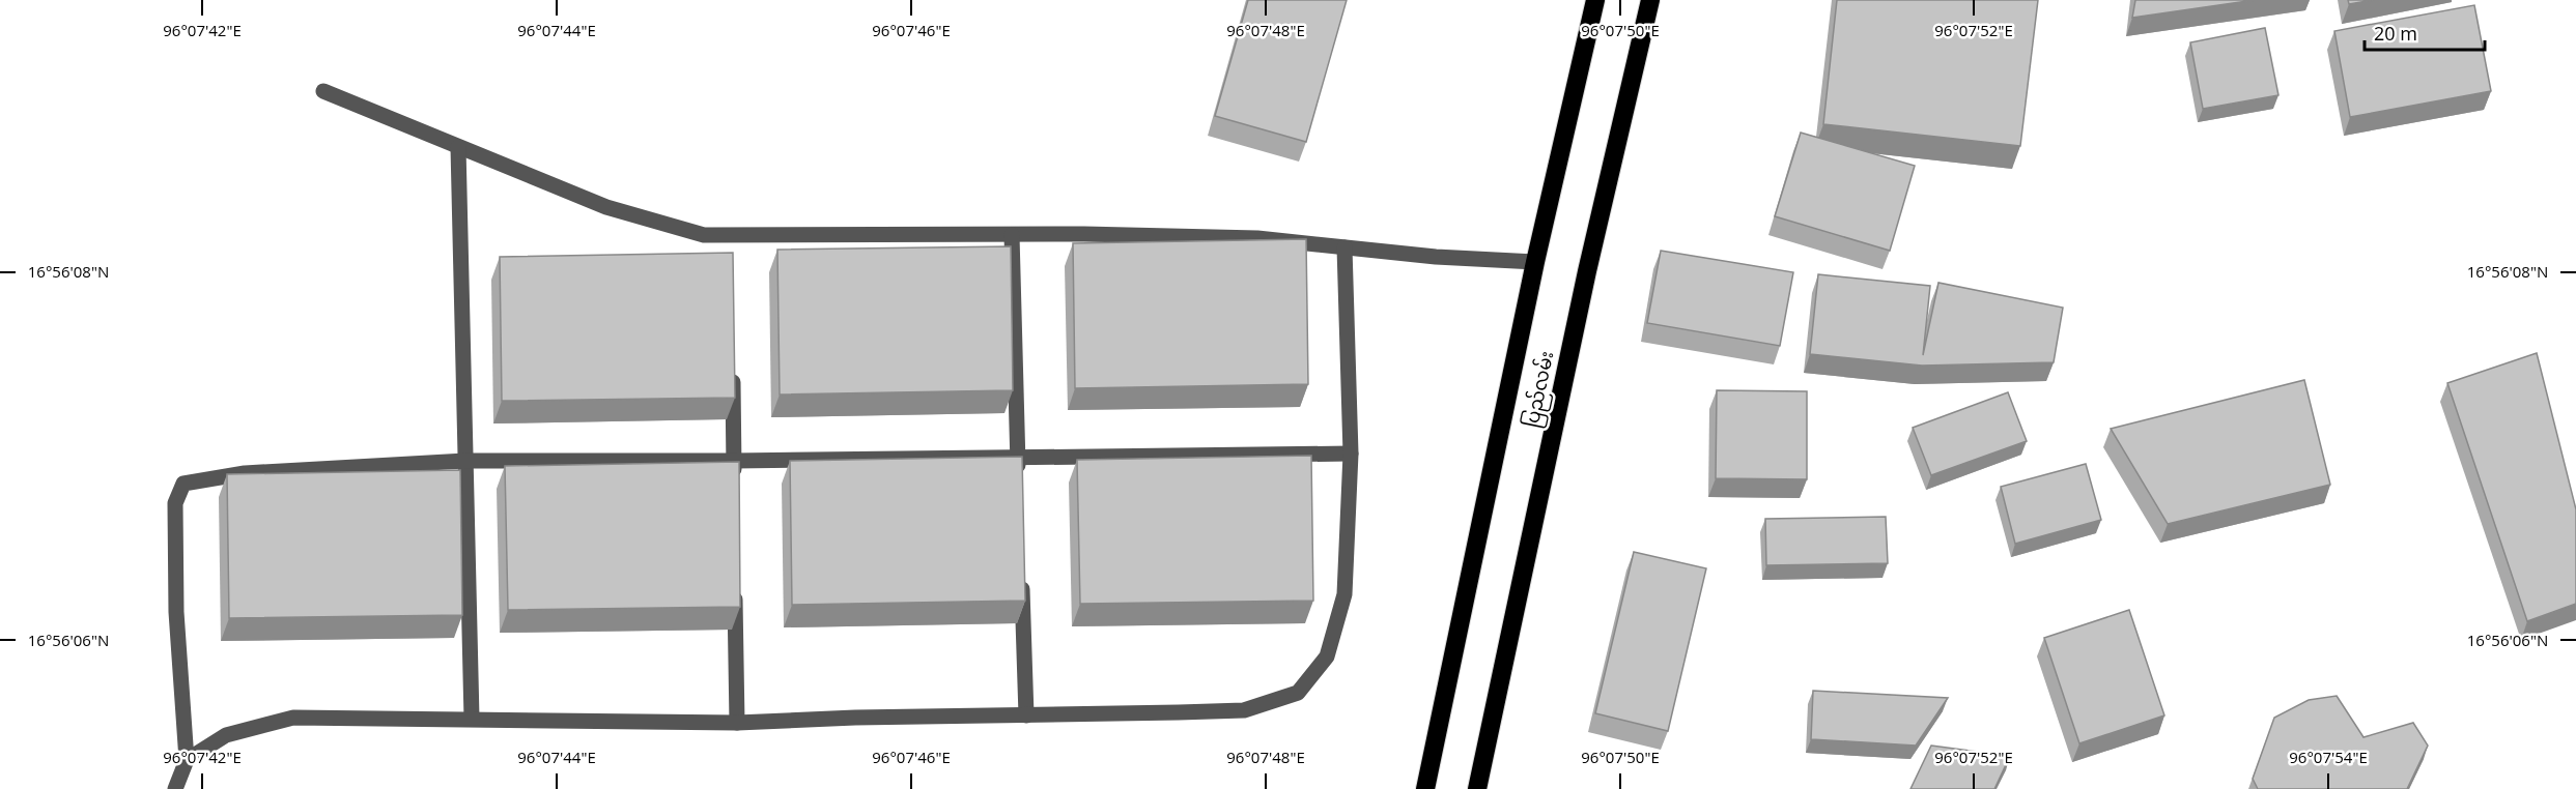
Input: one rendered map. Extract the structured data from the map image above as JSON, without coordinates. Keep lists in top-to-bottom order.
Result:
{
  "streets": {
    "highway": ["ပြည်လမ်း"]
  },
  "scale_bar": "20 m",
  "coordinates": [
    "96°07'42\"E",
    "96°07'44\"E",
    "96°07'46\"E",
    "96°07'48\"E",
    "96°07'50\"E",
    "96°07'52\"E",
    "16°56'08\"N",
    "16°56'06\"N",
    "96°07'54\"E"
  ]
}
